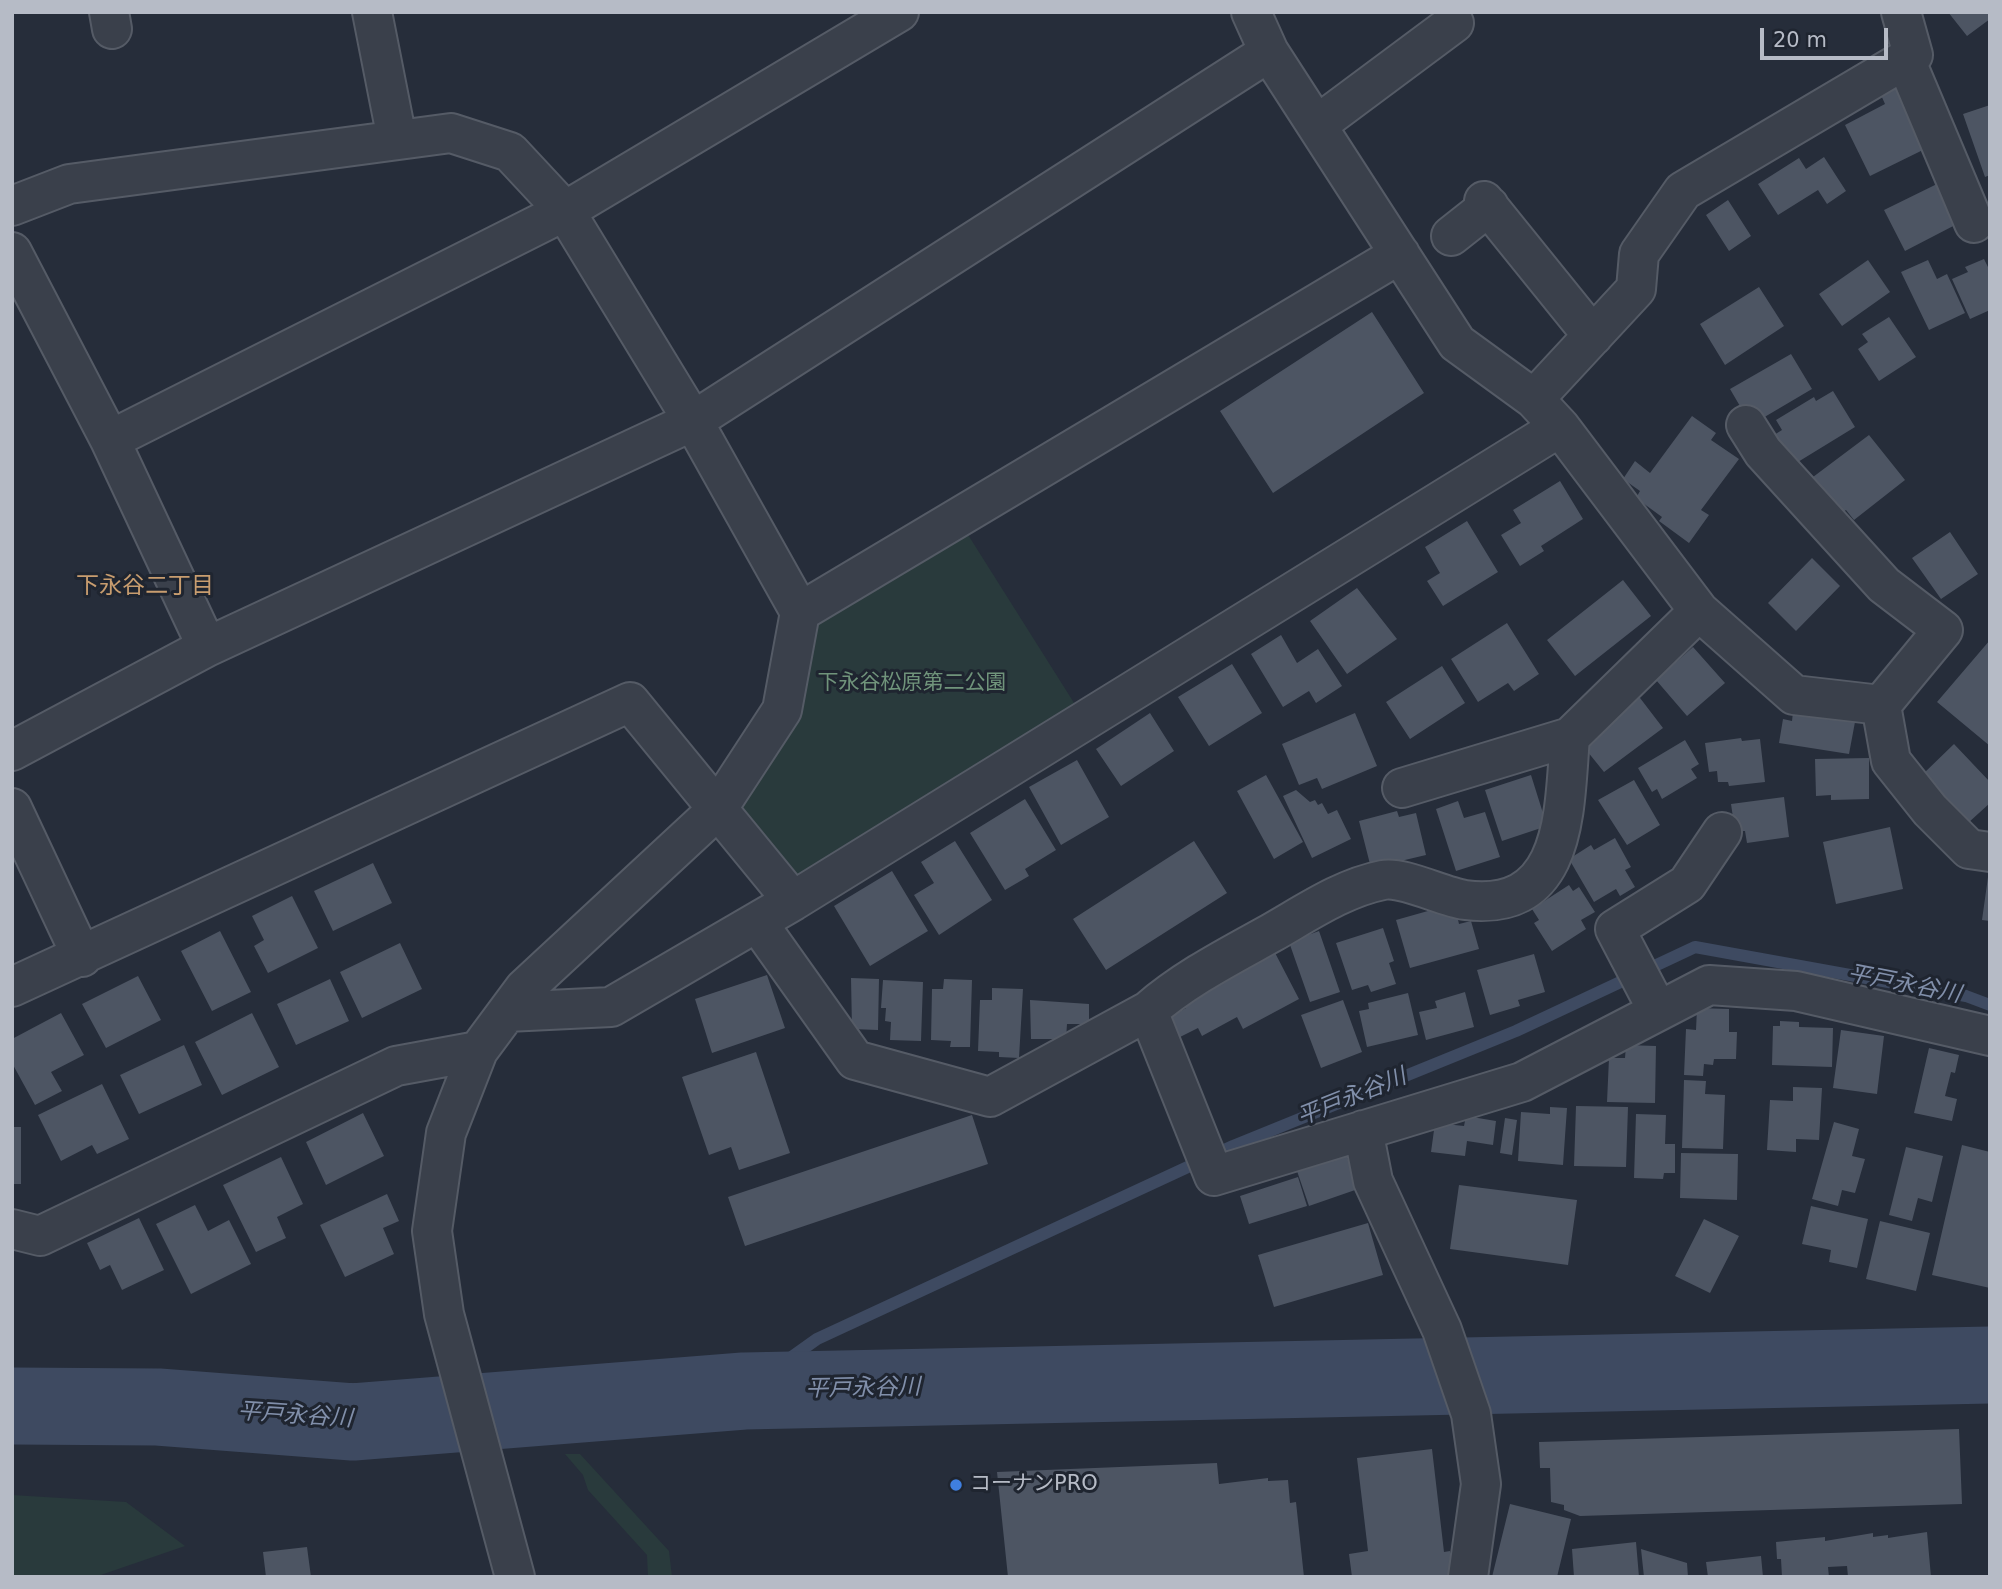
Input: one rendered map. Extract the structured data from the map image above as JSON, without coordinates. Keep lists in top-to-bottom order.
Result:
{
  "districts": ["下永谷二丁目"],
  "water": ["平戸永谷川"],
  "parks": ["下永谷松原第二公園"],
  "places": ["コーナンPRO"],
  "scale_bar": "20 m"
}
